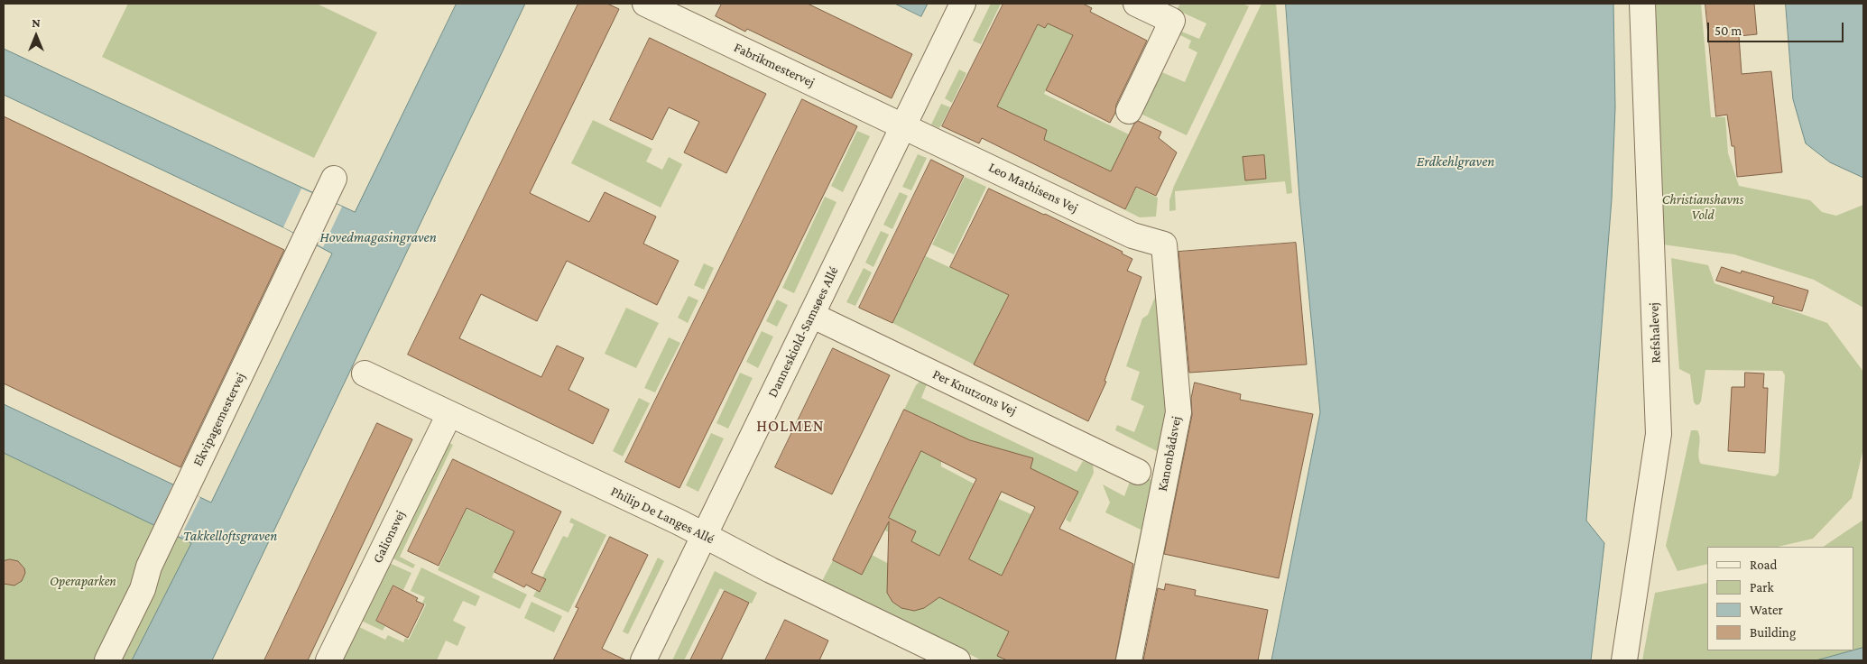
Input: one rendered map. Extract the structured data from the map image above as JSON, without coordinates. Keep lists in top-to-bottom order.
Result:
{
  "streets": {
    "street": [
      "Fabrikmestervej",
      "Leo Mathisens Vej",
      "Danneskiold-Samsøes Allé",
      "Refshalevej",
      "Per Knutzons Vej",
      "Ekvipagemestervej",
      "Kanonbådsvej",
      "Philip De Langes Allé",
      "Galionsvej"
    ]
  },
  "crossings": [
    ["Fabrikmestervej", "Leo Mathisens Vej"],
    ["Fabrikmestervej", "Danneskiold-Samsøes Allé"],
    ["Leo Mathisens Vej", "Danneskiold-Samsøes Allé"],
    ["Leo Mathisens Vej", "Kanonbådsvej"],
    ["Danneskiold-Samsøes Allé", "Per Knutzons Vej"],
    ["Danneskiold-Samsøes Allé", "Philip De Langes Allé"],
    ["Philip De Langes Allé", "Galionsvej"]
  ],
  "districts": ["HOLMEN"],
  "water": ["Erdkehlgraven", "Hovedmagasingraven", "Takkelloftsgraven"],
  "parks": ["Christianshavns Vold", "Operaparken"],
  "legend": [
    "Road",
    "Park",
    "Water",
    "Building"
  ],
  "scale_bar": "50 m",
  "north": "top"
}
